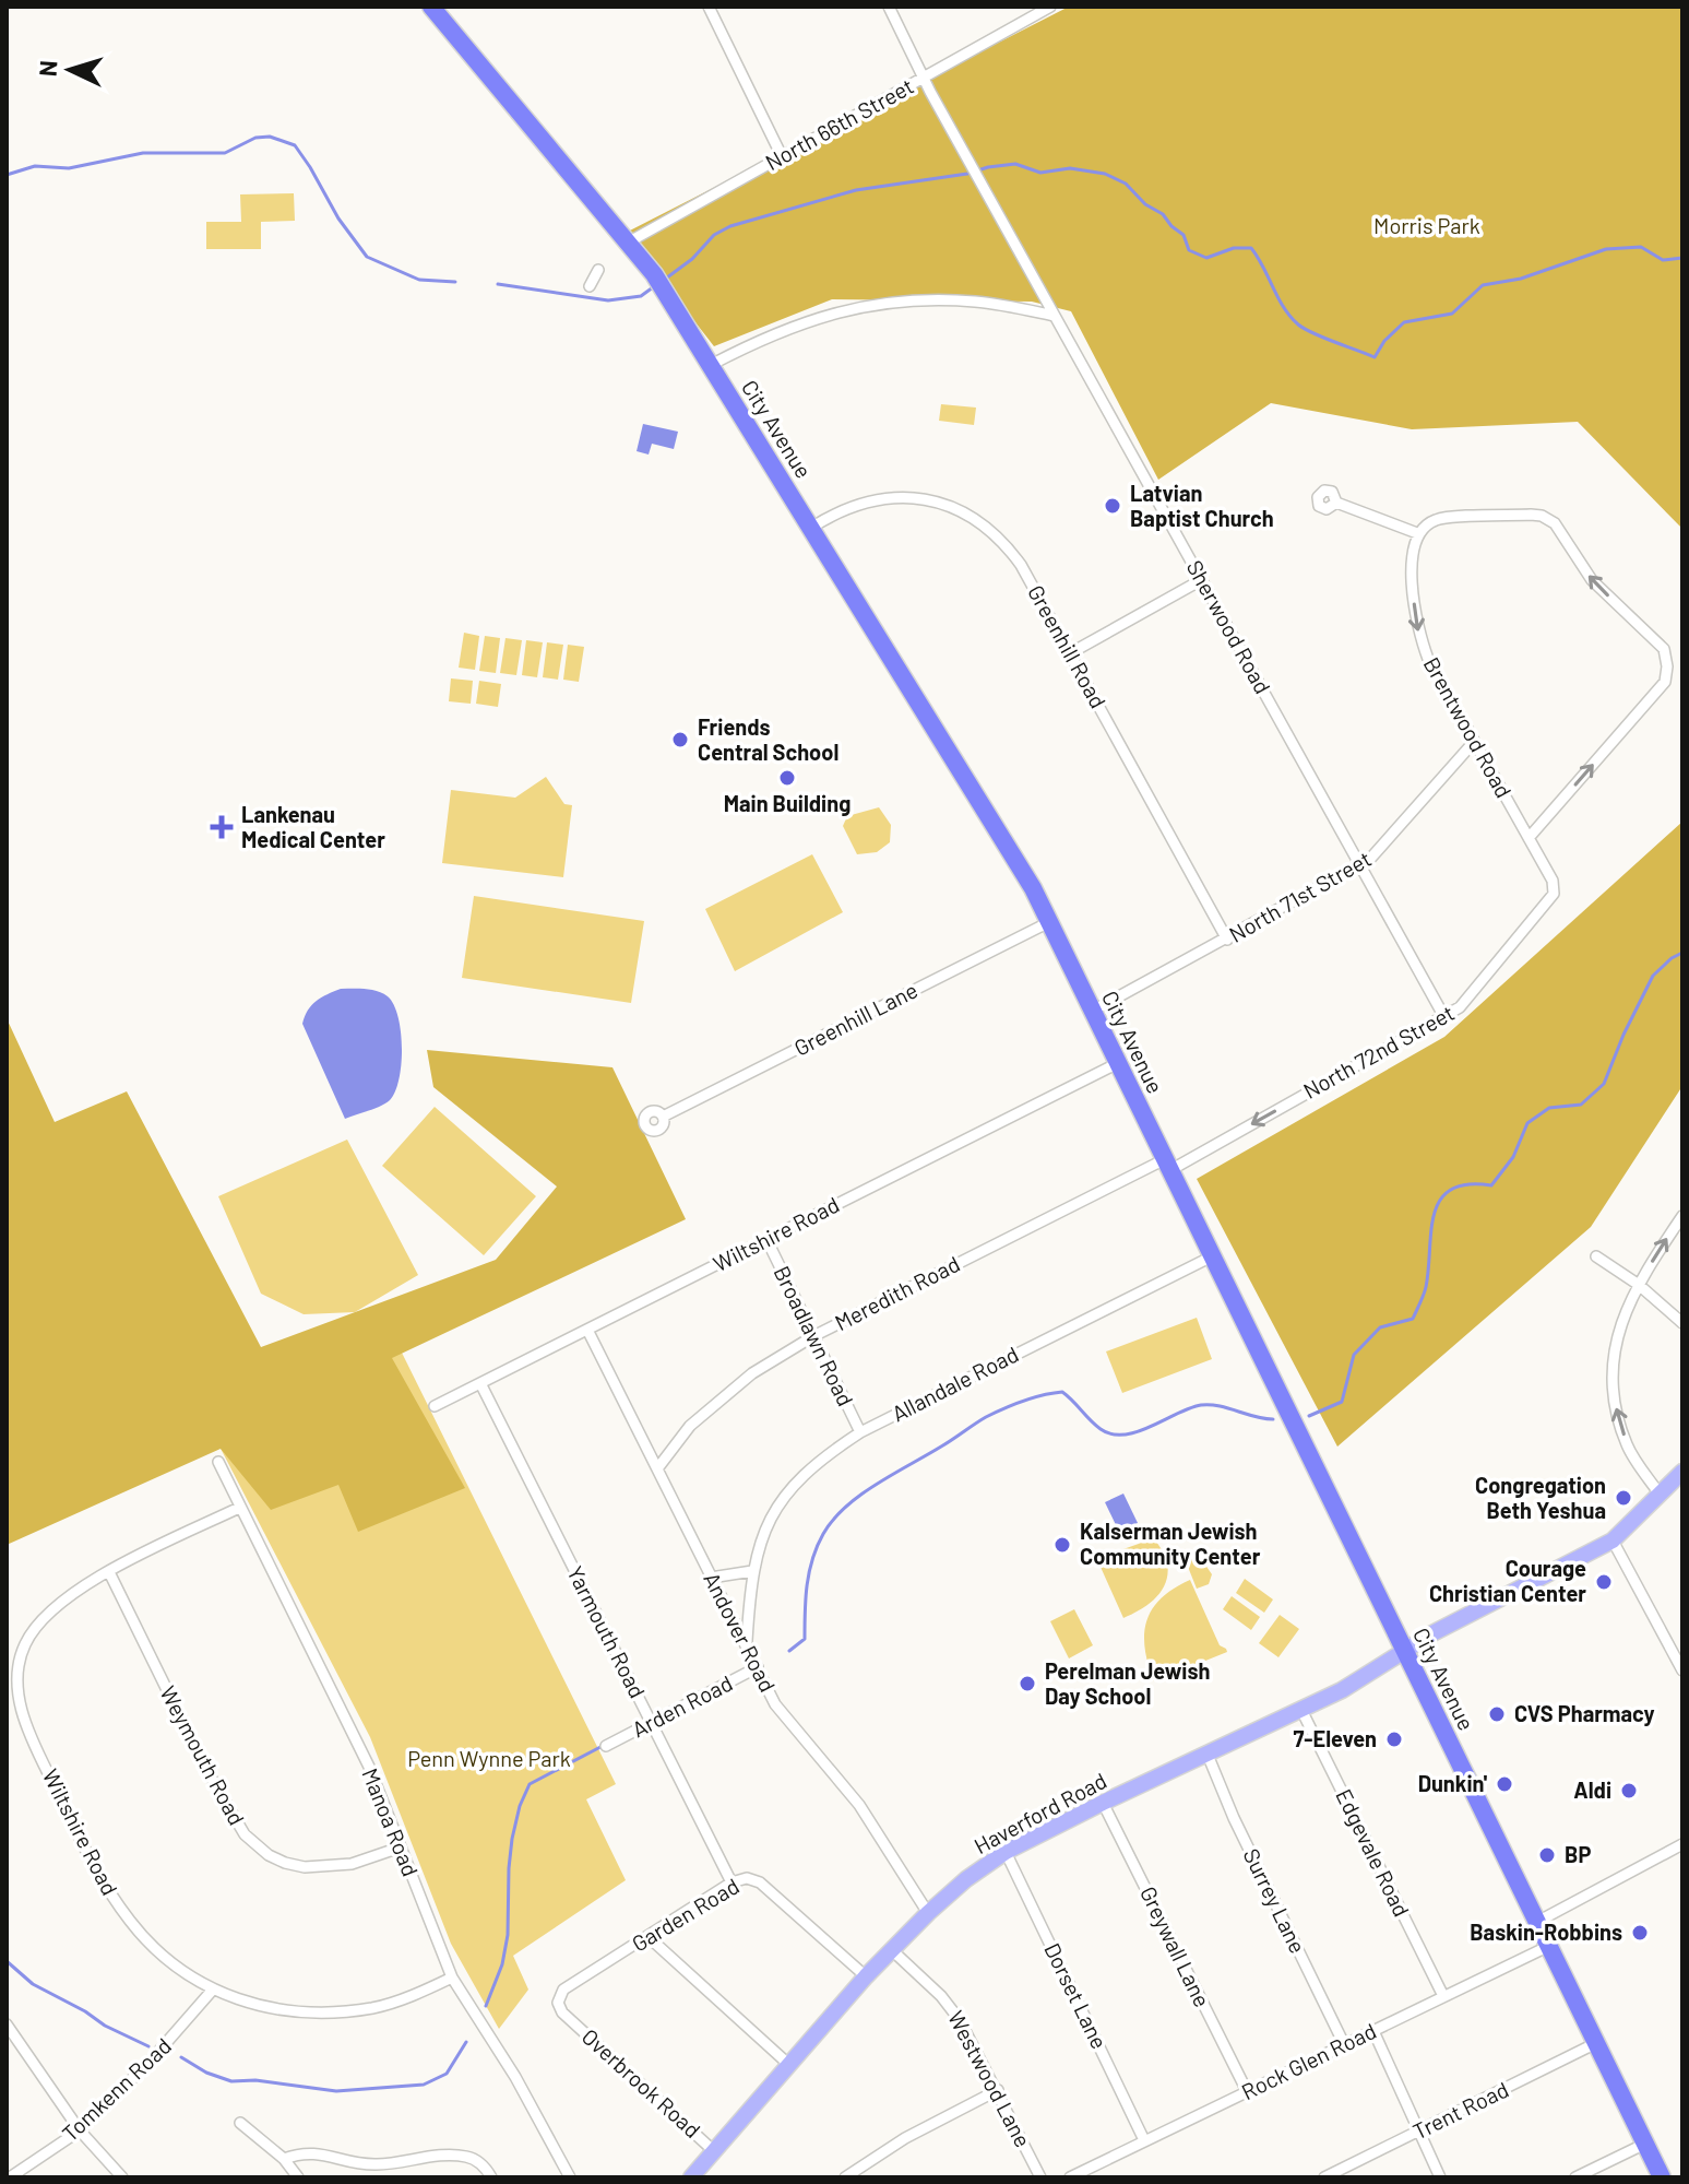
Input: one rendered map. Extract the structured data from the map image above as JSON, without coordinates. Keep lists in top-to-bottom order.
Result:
{
  "streets": {
    "highway": ["City Avenue"],
    "main road": ["Haverford Road"],
    "street": [
      "North 66th Street",
      "Sherwood Road",
      "Greenhill Road",
      "Brentwood Road",
      "North 71st Street",
      "Greenhill Lane",
      "North 72nd Street",
      "Wiltshire Road",
      "Meredith Road",
      "Broadlawn Road",
      "Allandale Road",
      "Yarmouth Road",
      "Andover Road",
      "Arden Road",
      "Weymouth Road",
      "Manoa Road",
      "Edgevale Road",
      "Surrey Lane",
      "Garden Road",
      "Greywall Lane",
      "Dorset Lane",
      "Rock Glen Road",
      "Westwood Lane",
      "Overbrook Road",
      "Tomkenn Road",
      "Trent Road"
    ]
  },
  "crossings": [
    ["North 66th Street", "City Avenue"],
    ["North 66th Street", "Sherwood Road"],
    ["City Avenue", "Greenhill Road"],
    ["City Avenue", "North 71st Street"],
    ["City Avenue", "Greenhill Lane"],
    ["City Avenue", "North 72nd Street"],
    ["City Avenue", "Wiltshire Road"],
    ["City Avenue", "Meredith Road"],
    ["City Avenue", "Allandale Road"],
    ["City Avenue", "Haverford Road"],
    ["City Avenue", "Rock Glen Road"],
    ["City Avenue", "Trent Road"],
    ["Sherwood Road", "North 71st Street"],
    ["Sherwood Road", "North 72nd Street"],
    ["Greenhill Road", "North 71st Street"],
    ["Brentwood Road", "North 71st Street"],
    ["Brentwood Road", "North 72nd Street"],
    ["North 72nd Street", "Meredith Road"],
    ["Wiltshire Road", "Broadlawn Road"],
    ["Wiltshire Road", "Yarmouth Road"],
    ["Wiltshire Road", "Andover Road"],
    ["Wiltshire Road", "Weymouth Road"],
    ["Wiltshire Road", "Manoa Road"],
    ["Wiltshire Road", "Tomkenn Road"],
    ["Meredith Road", "Broadlawn Road"],
    ["Meredith Road", "Andover Road"],
    ["Broadlawn Road", "Allandale Road"],
    ["Allandale Road", "Andover Road"],
    ["Yarmouth Road", "Arden Road"],
    ["Yarmouth Road", "Garden Road"],
    ["Andover Road", "Arden Road"],
    ["Andover Road", "Haverford Road"],
    ["Weymouth Road", "Manoa Road"],
    ["Haverford Road", "Edgevale Road"],
    ["Haverford Road", "Surrey Lane"],
    ["Haverford Road", "Garden Road"],
    ["Haverford Road", "Greywall Lane"],
    ["Haverford Road", "Dorset Lane"],
    ["Haverford Road", "Westwood Lane"],
    ["Haverford Road", "Overbrook Road"],
    ["Edgevale Road", "Rock Glen Road"],
    ["Surrey Lane", "Rock Glen Road"],
    ["Garden Road", "Overbrook Road"],
    ["Greywall Lane", "Rock Glen Road"],
    ["Dorset Lane", "Rock Glen Road"]
  ],
  "one_way": ["Brentwood Road", "North 72nd Street"],
  "parks": ["Morris Park", "Penn Wynne Park"],
  "places": {
    "other": [
      "Latvian Baptist Church",
      "Friends Central School",
      "Main Building",
      "Congregation Beth Yeshua",
      "Kalserman Jewish Community Center",
      "Courage Christian Center",
      "Perelman Jewish Day School",
      "CVS Pharmacy",
      "7-Eleven",
      "Dunkin'",
      "Aldi",
      "BP",
      "Baskin-Robbins"
    ],
    "health": ["Lankenau Medical Center"]
  },
  "north": "left"
}
